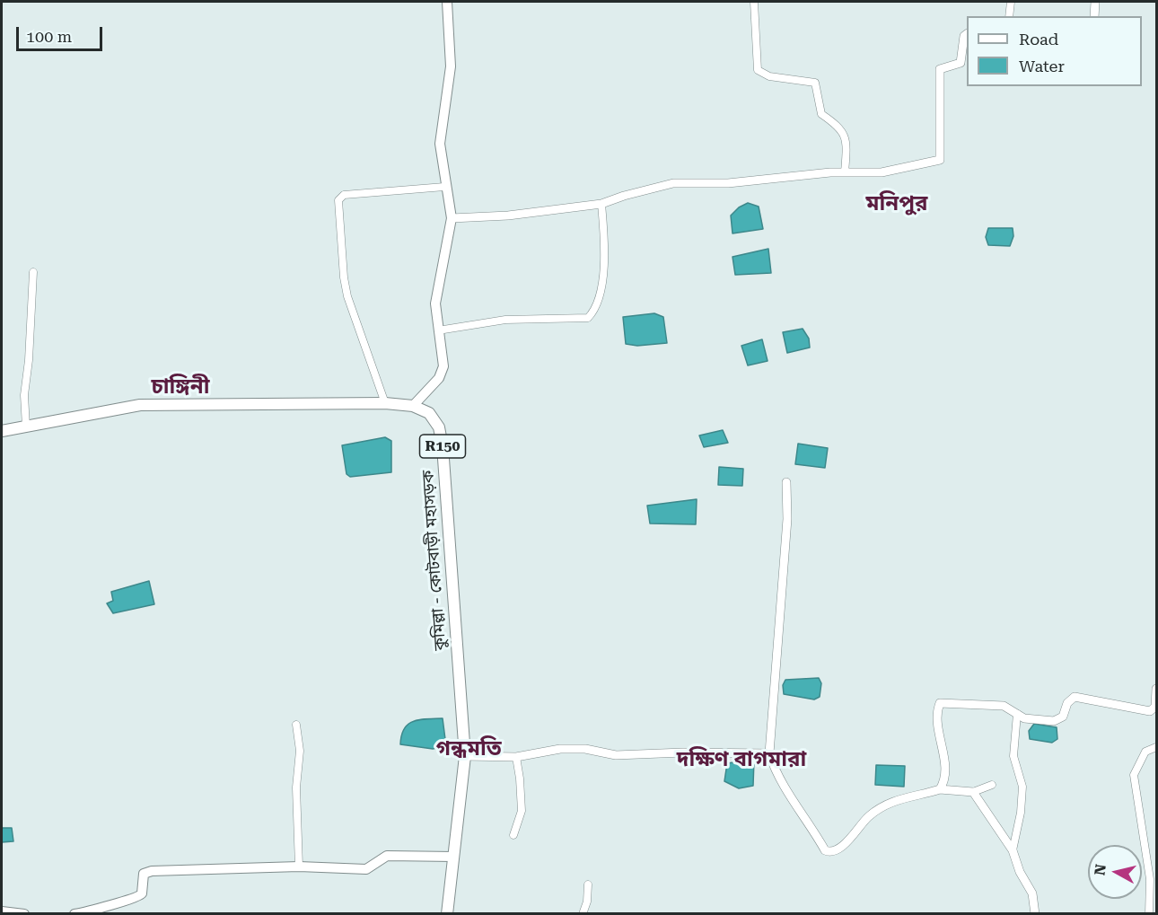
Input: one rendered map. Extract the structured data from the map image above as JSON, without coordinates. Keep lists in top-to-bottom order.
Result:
{
  "streets": {
    "main road": ["R150", "কুমিল্লা - কোটবাড়ী মহাসড়ক"]
  },
  "districts": [
    "মনিপুর",
    "চাঙ্গিনী",
    "গন্ধমতি",
    "দক্ষিণ বাগমারা"
  ],
  "legend": ["Road", "Water"],
  "scale_bar": "100 m",
  "north": "left"
}
